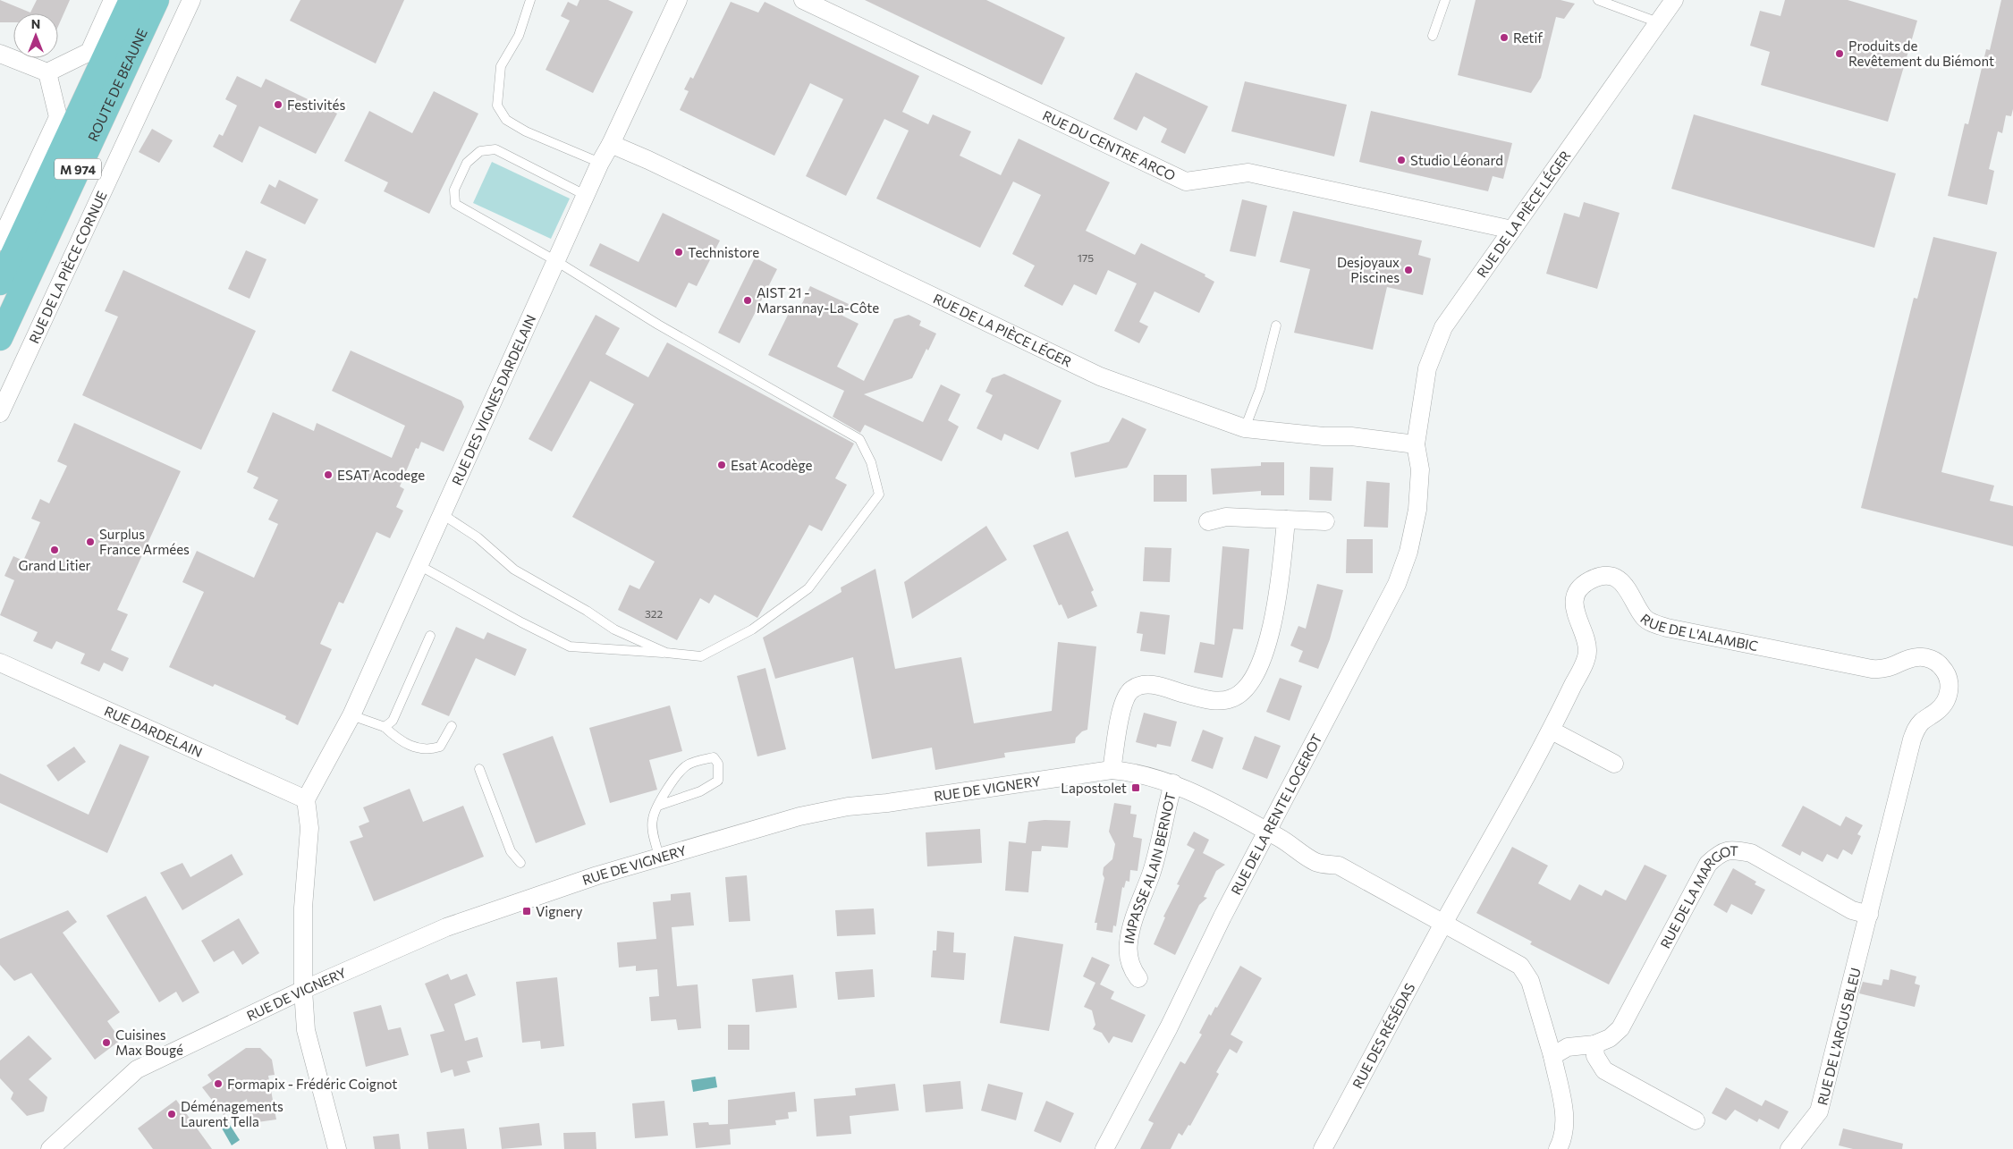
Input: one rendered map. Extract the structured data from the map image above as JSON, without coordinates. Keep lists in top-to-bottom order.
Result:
{
  "streets": {
    "main road": ["ROUTE DE BEAUNE", "M 974"],
    "street": [
      "RUE DU CENTRE ARCO",
      "RUE DE LA PIÈCE LÉGER",
      "RUE DE LA PIÈCE CORNUE",
      "RUE DES VIGNES DARDELAIN",
      "RUE DE L'ALAMBIC",
      "RUE DARDELAIN",
      "RUE DE VIGNERY",
      "RUE DE LA RENTE LOGEROT",
      "IMPASSE ALAIN BERNOT",
      "RUE DE LA MARGOT",
      "RUE DES RÉSÉDAS",
      "RUE DE L'ARGUS BLEU"
    ]
  },
  "crossings": [
    ["RUE DU CENTRE ARCO", "RUE DE LA PIÈCE LÉGER"],
    ["RUE DE LA PIÈCE LÉGER", "RUE DES VIGNES DARDELAIN"],
    ["RUE DE LA PIÈCE LÉGER", "RUE DE LA RENTE LOGEROT"],
    ["RUE DES VIGNES DARDELAIN", "RUE DARDELAIN"],
    ["RUE DE L'ALAMBIC", "RUE DE VIGNERY"],
    ["RUE DE L'ALAMBIC", "RUE DE LA MARGOT"],
    ["RUE DE L'ALAMBIC", "RUE DES RÉSÉDAS"],
    ["RUE DE L'ALAMBIC", "RUE DE L'ARGUS BLEU"],
    ["RUE DE VIGNERY", "RUE DE LA RENTE LOGEROT"],
    ["RUE DE VIGNERY", "IMPASSE ALAIN BERNOT"],
    ["RUE DE VIGNERY", "RUE DES RÉSÉDAS"],
    ["RUE DE LA MARGOT", "RUE DE L'ARGUS BLEU"]
  ],
  "places": {
    "other": [
      "Retif",
      "Produits de Revêtement du Biémont",
      "Festivités",
      "Studio Léonard",
      "Technistore",
      "Desjoyaux Piscines",
      "AIST 21 - Marsannay-La-Côte",
      "Esat Acodège",
      "ESAT Acodege",
      "Surplus France Armées",
      "Grand Litier",
      "Cuisines Max Bougé",
      "Formapix - Frédéric Coignot",
      "Déménagements Laurent Tella"
    ],
    "transit": ["Lapostolet", "Vignery"]
  },
  "house_numbers": ["175", "322"],
  "north": "top"
}
